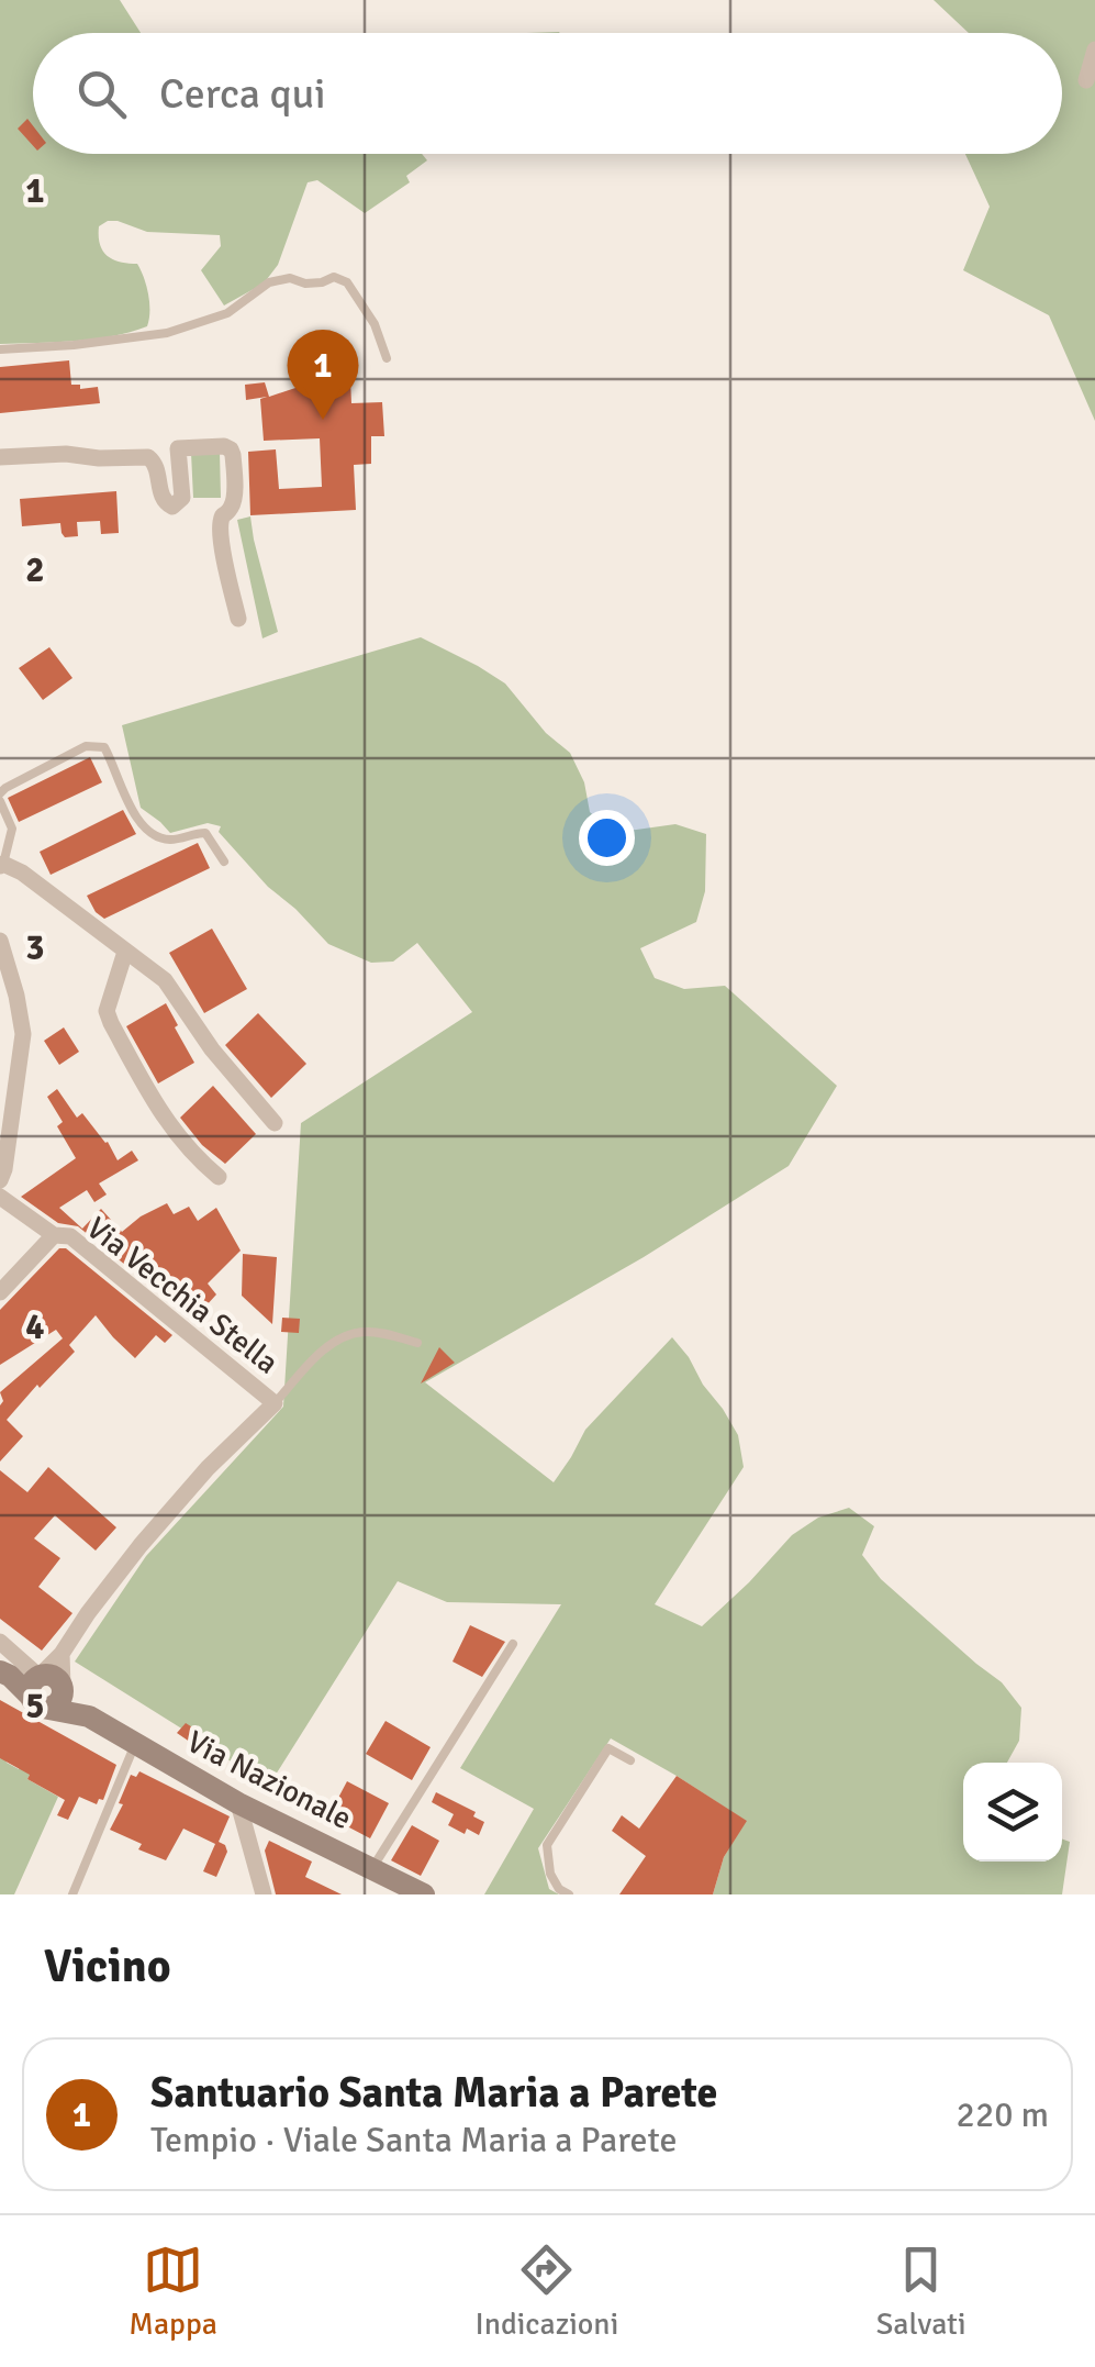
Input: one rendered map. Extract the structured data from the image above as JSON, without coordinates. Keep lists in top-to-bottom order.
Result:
{
  "streets": {
    "main road": ["Via Nazionale"],
    "street": ["Via Vecchia Stella"]
  },
  "crossings": [
    ["Via Vecchia Stella", "Via Nazionale"]
  ],
  "page": {
    "search": "Cerca qui",
    "pins": "1",
    "heading": "Vicino",
    "list": [
      {
        "mark": "1",
        "name": "Santuario Santa Maria a Parete",
        "note": "Tempio · Viale Santa Maria a Parete",
        "value": "220 m"
      }
    ],
    "nav": ["Mappa", "Indicazioni", "Salvati"]
  },
  "grid": {
    "rows": [
      "1",
      "2",
      "3",
      "4",
      "5"
    ]
  }
}
